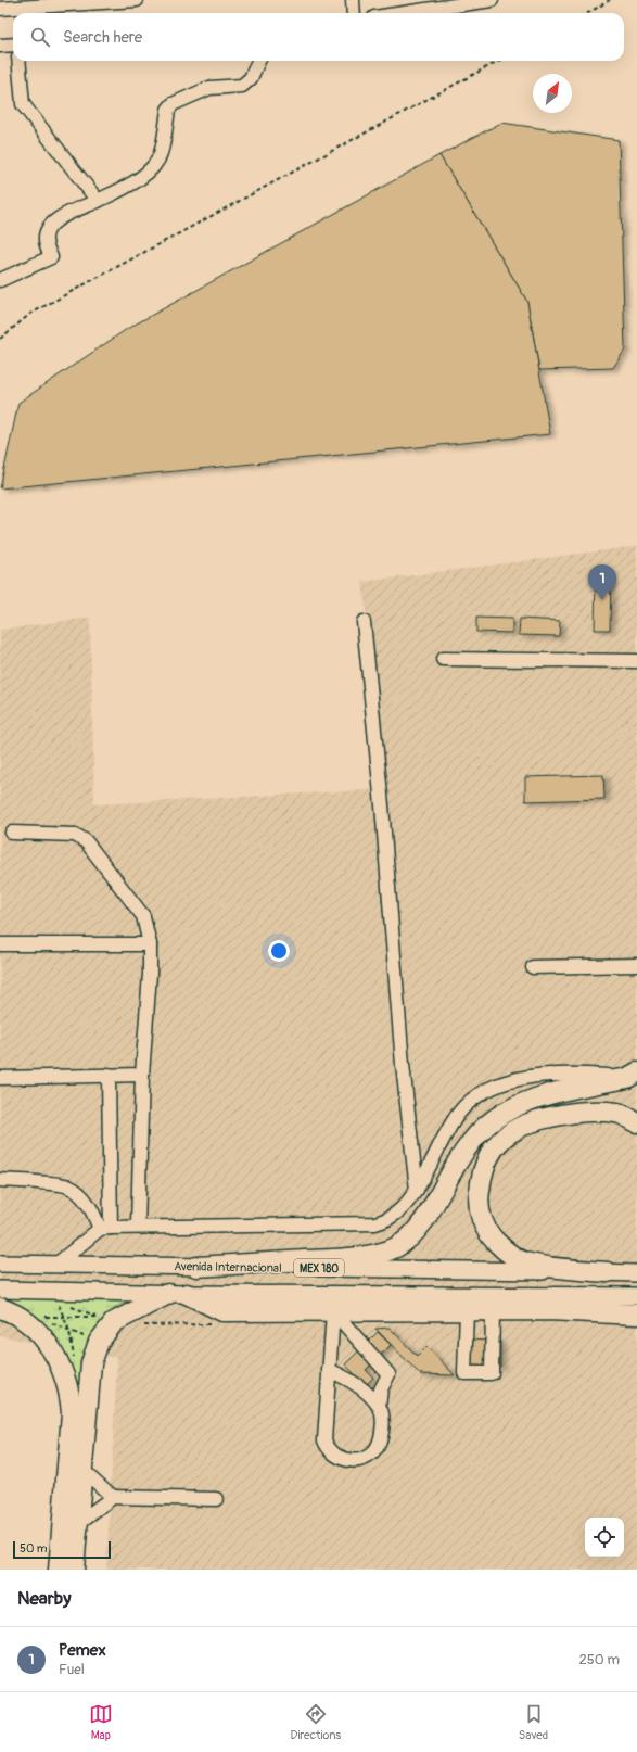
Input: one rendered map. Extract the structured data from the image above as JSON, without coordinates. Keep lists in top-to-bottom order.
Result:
{
  "streets": {
    "main road": ["Avenida Internacional", "MEX 180"]
  },
  "scale_bar": "50 m",
  "north": "top right",
  "page": {
    "search": "Search here",
    "pins": "1",
    "scale": "50 m",
    "heading": "Nearby",
    "list": [
      {
        "mark": "1",
        "name": "Pemex",
        "note": "Fuel",
        "value": "250 m"
      }
    ],
    "nav": ["Map", "Directions", "Saved"]
  }
}
